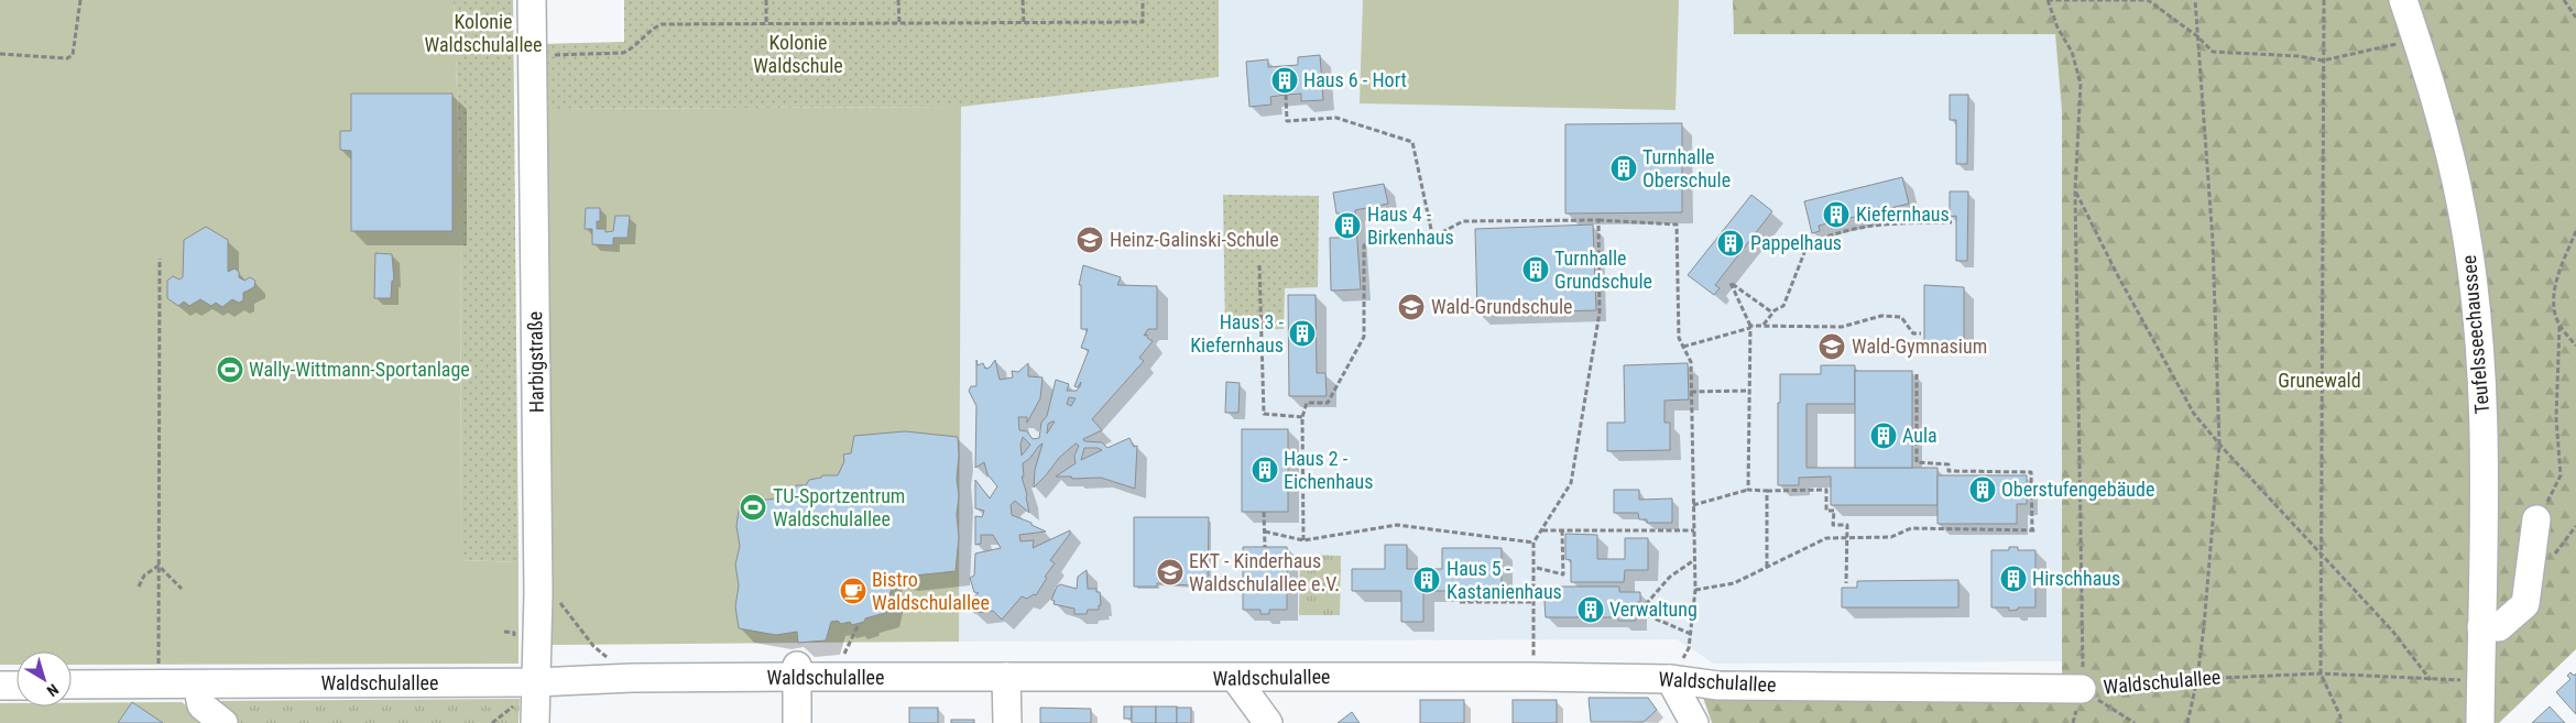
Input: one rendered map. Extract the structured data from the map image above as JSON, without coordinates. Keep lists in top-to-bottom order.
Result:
{
  "streets": {
    "street": ["Teufelsseechaussee", "Harbigstraße", "Waldschulallee"]
  },
  "crossings": [
    ["Teufelsseechaussee", "Waldschulallee"],
    ["Harbigstraße", "Waldschulallee"]
  ],
  "parks": ["Kolonie Waldschulallee", "Kolonie Waldschule", "Grunewald"],
  "places": {
    "building": [
      "Haus 6 - Hort",
      "Turnhalle Oberschule",
      "Kiefernhaus",
      "Haus 4 - Birkenhaus",
      "Pappelhaus",
      "Turnhalle Grundschule",
      "Haus 3 - Kiefernhaus",
      "Aula",
      "Haus 2 - Eichenhaus",
      "Oberstufengebäude",
      "Hirschhaus",
      "Haus 5 - Kastanienhaus",
      "Verwaltung"
    ],
    "school or university": [
      "Heinz-Galinski-Schule",
      "Wald-Grundschule",
      "Wald-Gymnasium",
      "EKT - Kinderhaus Waldschulallee e.V."
    ],
    "sports": ["Wally-Wittmann-Sportanlage", "TU-Sportzentrum Waldschulallee"],
    "cafe": ["Bistro Waldschulallee"]
  },
  "north": "bottom right"
}
